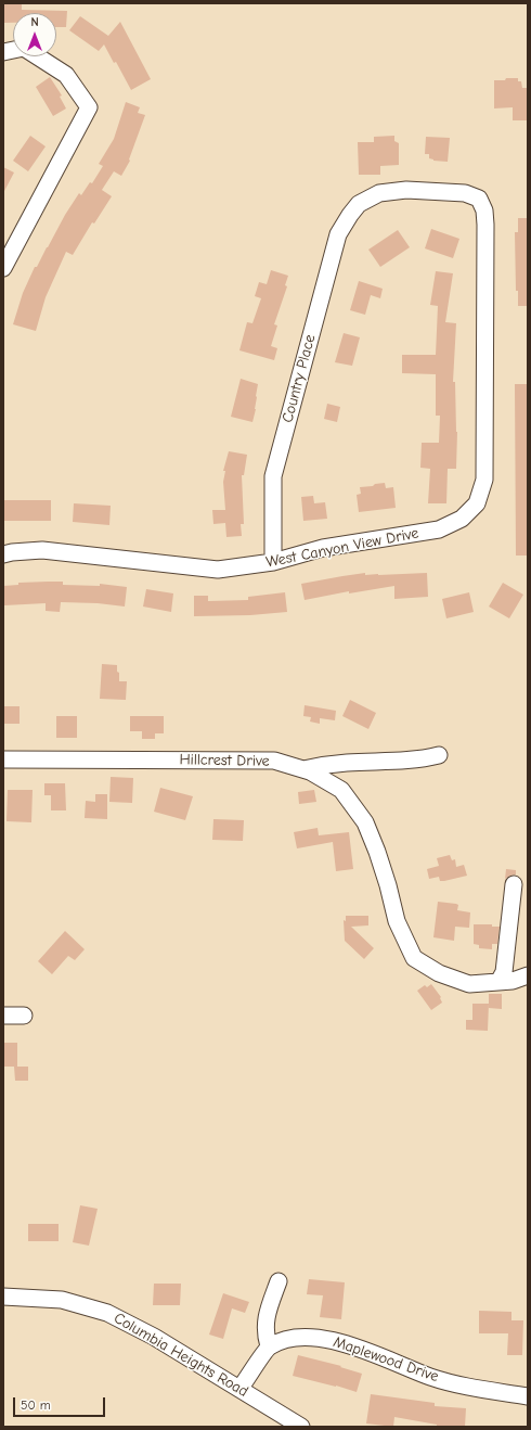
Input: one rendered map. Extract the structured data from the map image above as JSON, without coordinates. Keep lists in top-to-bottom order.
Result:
{
  "streets": {
    "street": [
      "Country Place",
      "West Canyon View Drive",
      "Hillcrest Drive",
      "Columbia Heights Road",
      "Maplewood Drive"
    ]
  },
  "crossings": [
    ["Country Place", "West Canyon View Drive"]
  ],
  "scale_bar": "50 m",
  "north": "top"
}
